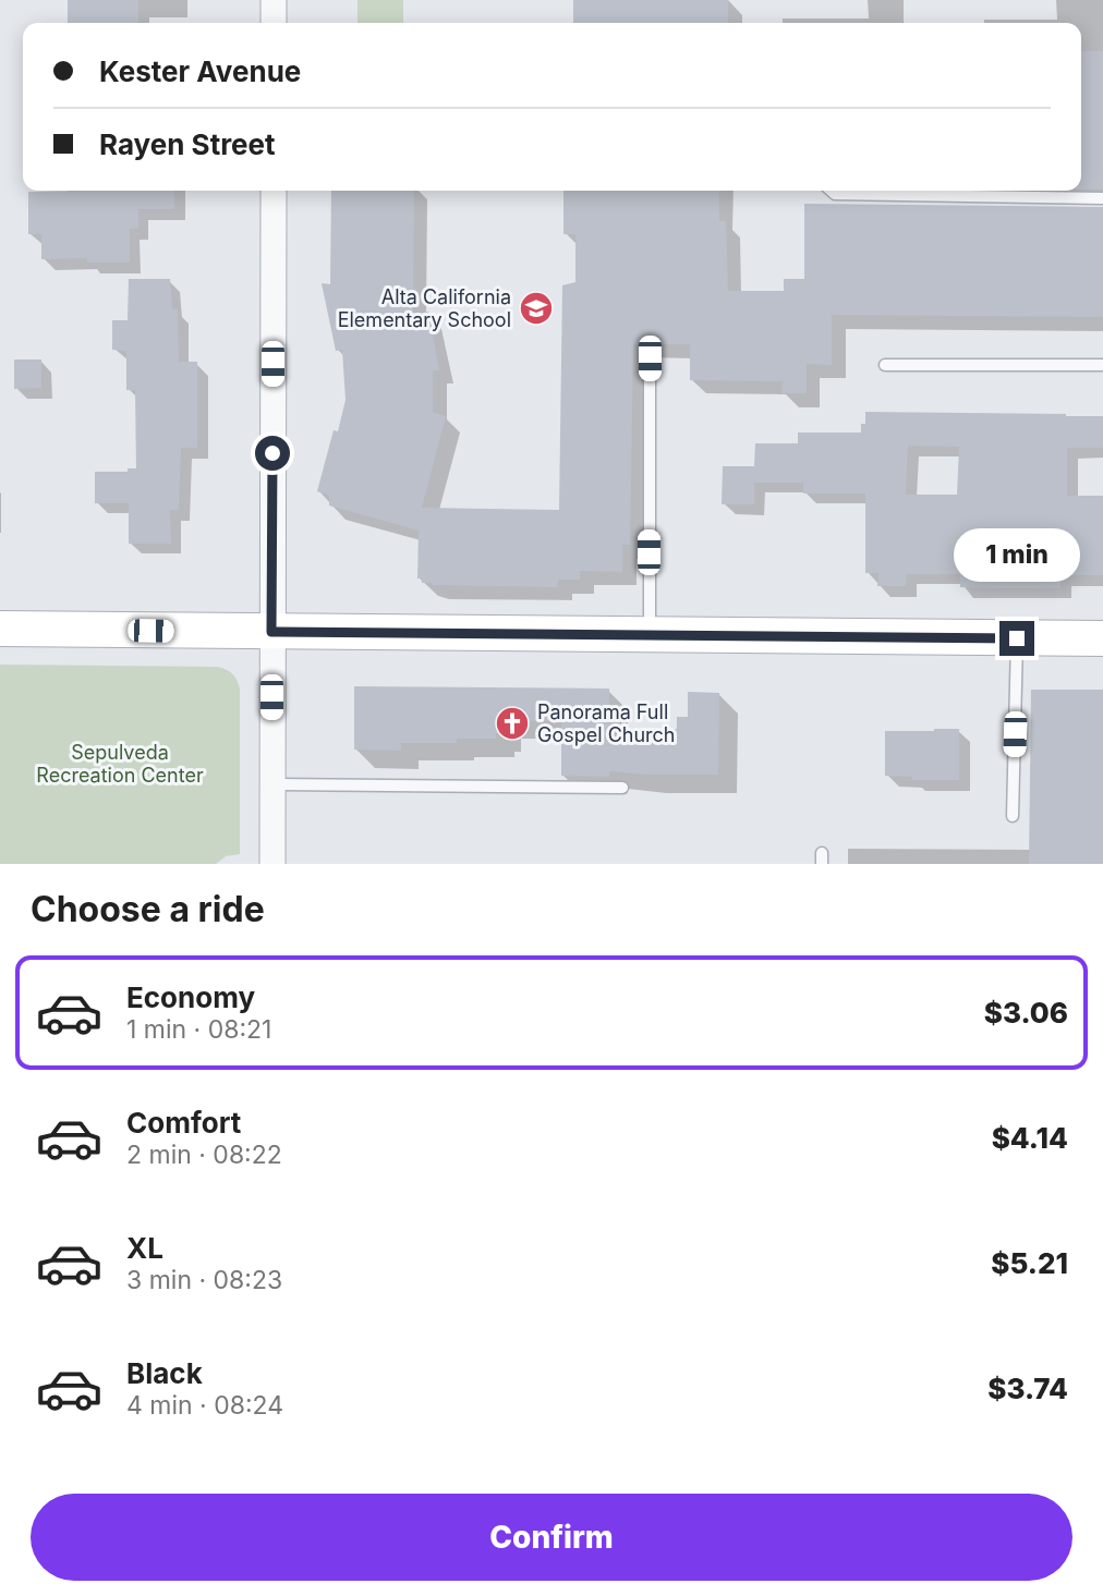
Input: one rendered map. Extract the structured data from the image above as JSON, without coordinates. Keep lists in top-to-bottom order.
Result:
{
  "parks": ["Sepulveda Recreation Center"],
  "places": {
    "school or university": ["Alta California Elementary School"],
    "church": ["Panorama Full Gospel Church"]
  },
  "page": {
    "banner": ["Kester Avenue", "Rayen Street"],
    "bubble": "1 min",
    "heading": "Choose a ride",
    "list": [
      {
        "name": "Economy",
        "note": "1 min · 08:21",
        "value": "$3.06"
      },
      {
        "name": "Comfort",
        "note": "2 min · 08:22",
        "value": "$4.14"
      },
      {
        "name": "XL",
        "note": "3 min · 08:23",
        "value": "$5.21"
      },
      {
        "name": "Black",
        "note": "4 min · 08:24",
        "value": "$3.74"
      }
    ],
    "buttons": "Confirm"
  }
}
